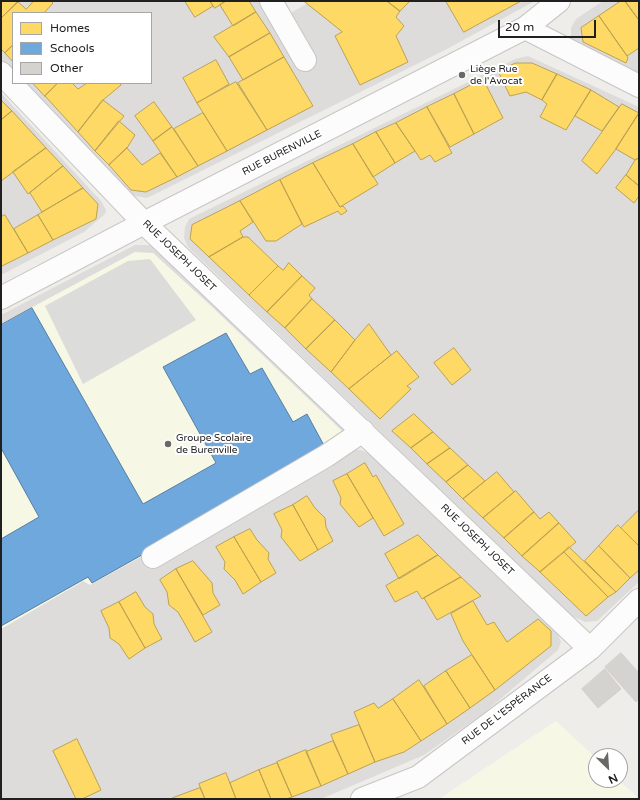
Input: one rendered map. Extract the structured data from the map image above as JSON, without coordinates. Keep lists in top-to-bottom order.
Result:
{
  "streets": {
    "street": ["RUE BURENVILLE", "RUE JOSEPH JOSET", "RUE DE L'ESPÉRANCE"]
  },
  "crossings": [
    ["RUE BURENVILLE", "RUE JOSEPH JOSET"],
    ["RUE JOSEPH JOSET", "RUE DE L'ESPÉRANCE"]
  ],
  "places": ["Liège Rue de l'Avocat", "Groupe Scolaire de Burenville"],
  "legend": ["Homes", "Schools", "Other"],
  "scale_bar": "20 m",
  "north": "bottom right"
}
